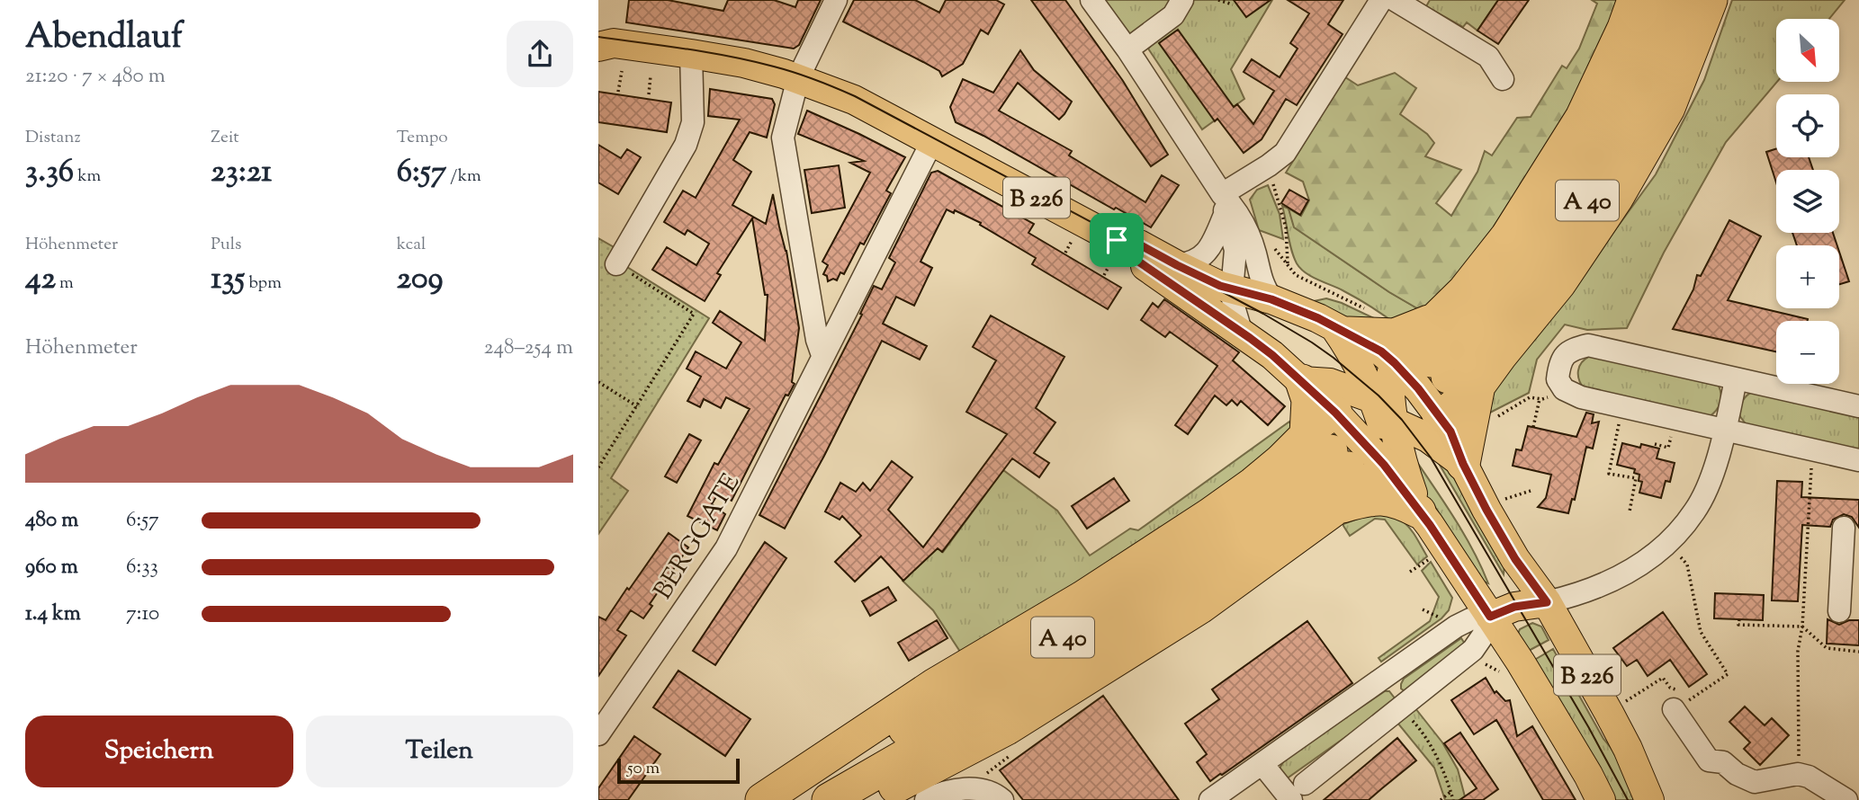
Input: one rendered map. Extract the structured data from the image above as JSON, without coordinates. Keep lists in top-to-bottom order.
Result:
{
  "streets": {
    "highway": ["A 40"],
    "main road": ["B 226"],
    "street": ["BERGGATE"]
  },
  "crossings": [
    ["B 226", "BERGGATE"]
  ],
  "scale_bar": "50 m",
  "north": "bottom right",
  "page": {
    "heading": ["Abendlauf", "21:20 · 7 × 480 m"],
    "map_buttons": ["+", "−"],
    "stats": [
      ["Distanz", "3.36 km"],
      ["Zeit", "23:21"],
      ["Tempo", "6:57 /km"],
      ["Höhenmeter", "42 m"],
      ["Puls", "135 bpm"],
      ["kcal", "209"]
    ],
    "chart": ["Höhenmeter", "248–254 m"],
    "list": [
      {
        "name": "480 m",
        "note": "6:57"
      },
      {
        "name": "960 m",
        "note": "6:33"
      },
      {
        "name": "1.4 km",
        "note": "7:10"
      }
    ],
    "buttons": ["Speichern", "Teilen"],
    "scale": "50 m"
  }
}
